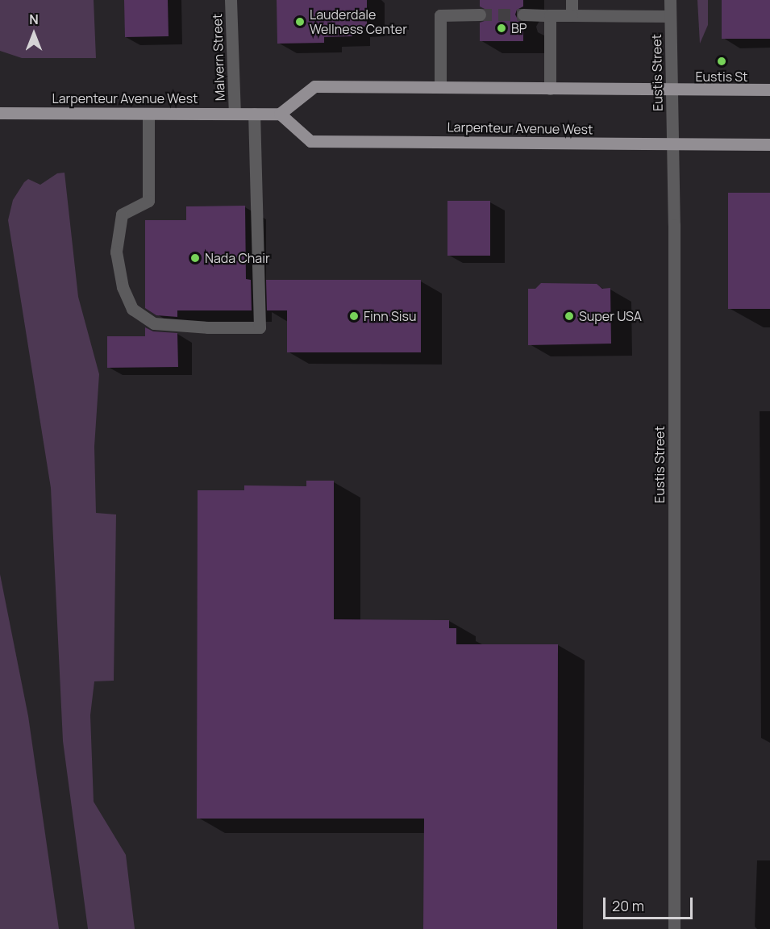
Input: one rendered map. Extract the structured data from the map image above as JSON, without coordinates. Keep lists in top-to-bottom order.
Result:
{
  "streets": {
    "main road": ["Larpenteur Avenue West"],
    "street": ["Malvern Street", "Eustis Street"]
  },
  "crossings": [
    ["Malvern Street", "Larpenteur Avenue West"],
    ["Eustis Street", "Larpenteur Avenue West"]
  ],
  "places": [
    "Lauderdale Wellness Center",
    "BP",
    "Eustis St",
    "Nada Chair",
    "Finn Sisu",
    "Super USA"
  ],
  "scale_bar": "20 m",
  "north": "top"
}
